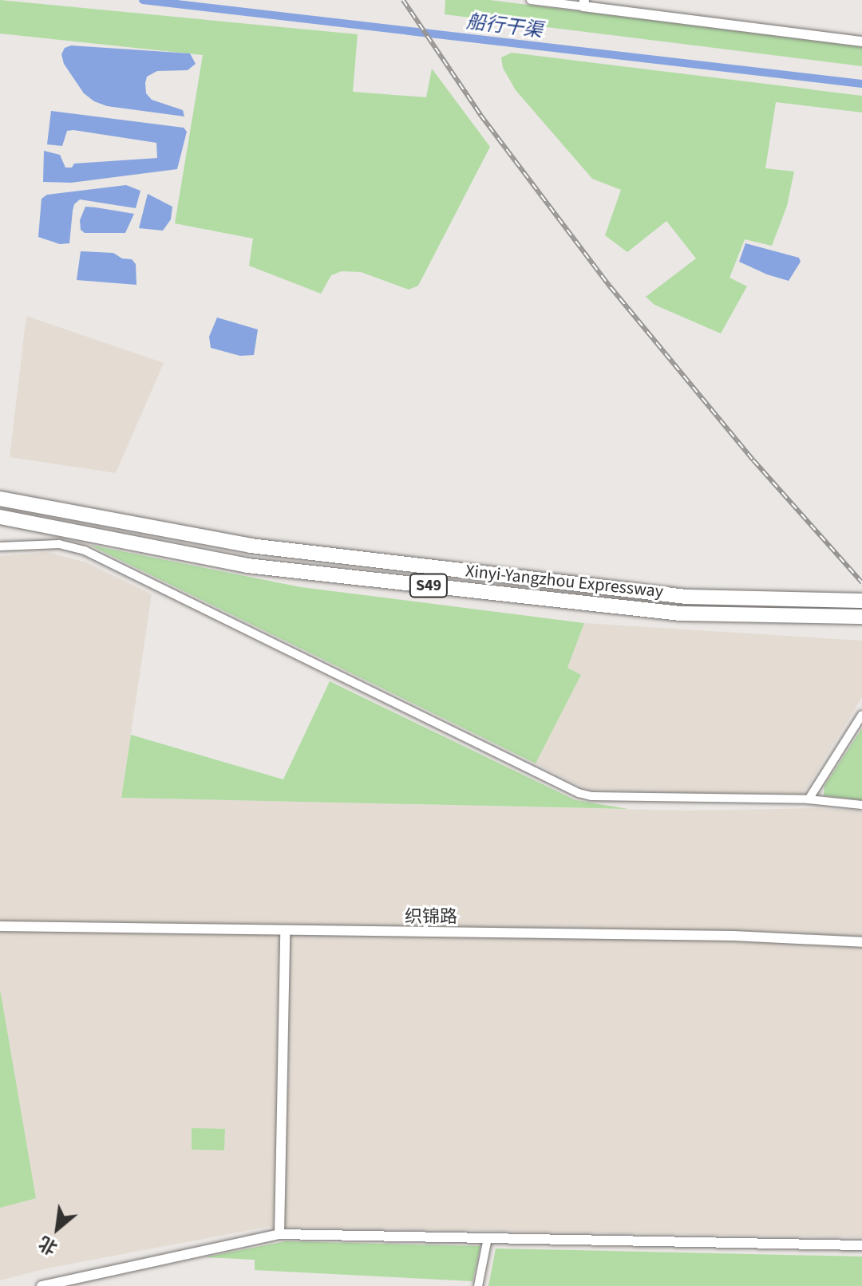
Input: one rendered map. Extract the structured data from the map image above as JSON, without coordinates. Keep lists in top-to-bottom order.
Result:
{
  "streets": {
    "highway": ["Xinyi-Yangzhou Expressway", "S49"],
    "street": ["织锦路"]
  },
  "water": ["船行干渠"],
  "north": "bottom left"
}
